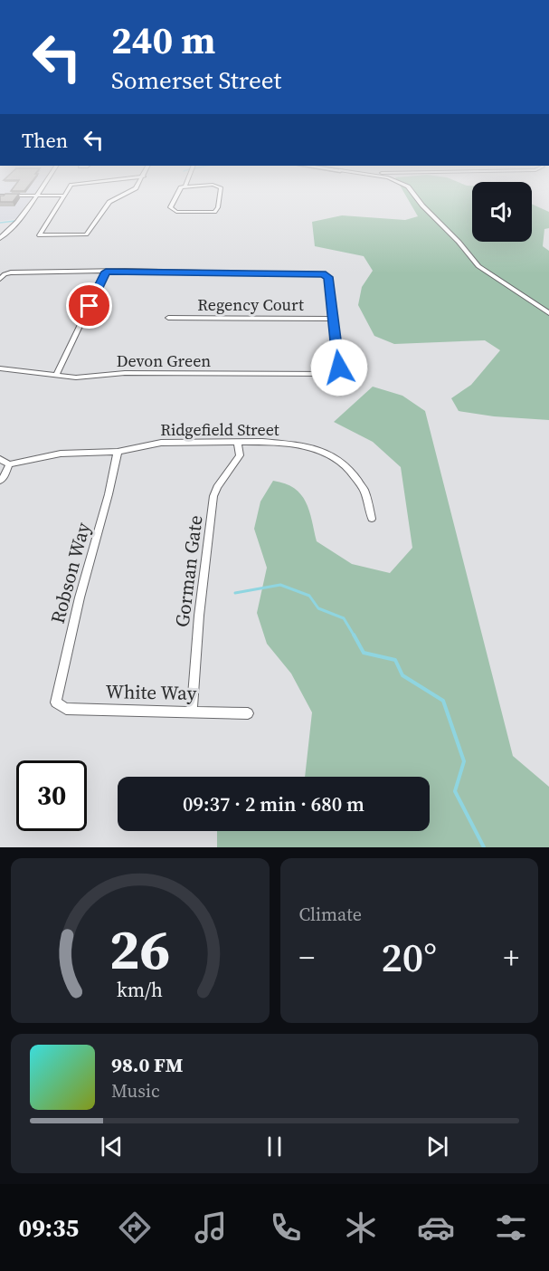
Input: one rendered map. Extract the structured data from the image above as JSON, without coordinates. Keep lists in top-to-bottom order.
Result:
{
  "streets": {
    "street": [
      "Regency Court",
      "Devon Green",
      "Ridgefield Street",
      "Gorman Gate",
      "Robson Way",
      "White Way"
    ]
  },
  "crossings": [
    ["Regency Court", "Devon Green"],
    ["Ridgefield Street", "Gorman Gate"],
    ["Ridgefield Street", "Robson Way"],
    ["Gorman Gate", "White Way"],
    ["Robson Way", "White Way"]
  ],
  "page": {
    "turn": ["240 m", "Somerset Street"],
    "then": "Then",
    "limit": "30",
    "trip": "09:37 · 2 min · 680 m",
    "tile": "Climate",
    "heat": ["−", "20°", "+"],
    "song": ["98.0 FM", "Music"],
    "tabs": "09:35",
    "gauge": ["26", "km/h"]
  }
}
